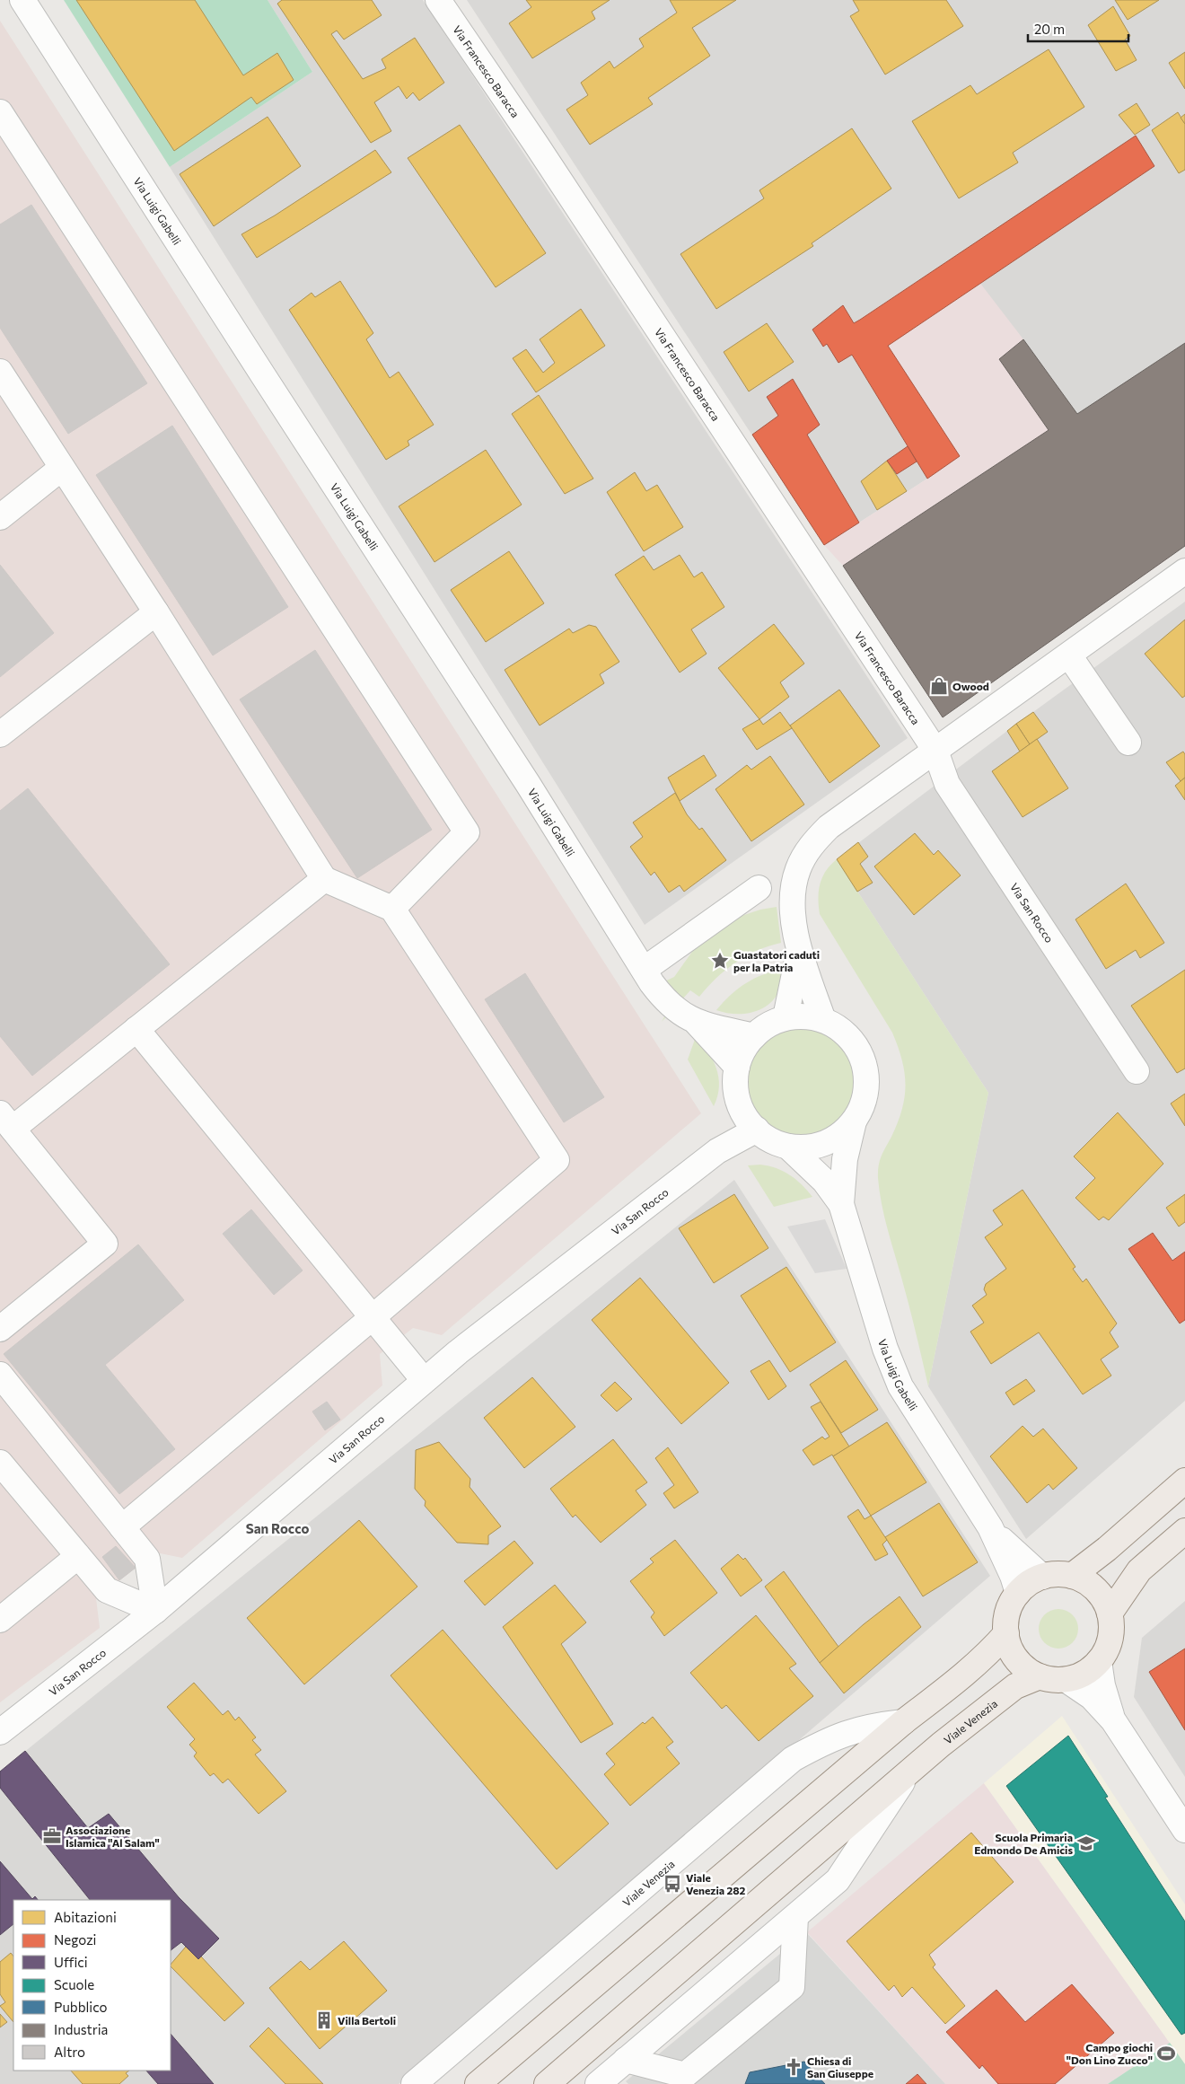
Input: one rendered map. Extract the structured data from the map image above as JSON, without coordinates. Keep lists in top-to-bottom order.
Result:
{
  "streets": {
    "main road": ["Viale Venezia"],
    "street": ["Via Francesco Baracca", "Via Luigi Gabelli", "Via San Rocco"]
  },
  "crossings": [
    ["Via Francesco Baracca", "Via San Rocco"],
    ["Via Luigi Gabelli", "Via San Rocco"],
    ["Via Luigi Gabelli", "Viale Venezia"]
  ],
  "districts": ["San Rocco"],
  "places": {
    "shop": ["Owood"],
    "place": ["Guastatori caduti per la Patria"],
    "office": ["Associazione Islamica \"Al Salam\""],
    "school or university": ["Scuola Primaria Edmondo De Amicis"],
    "bus stop": ["Viale Venezia 282"],
    "building": ["Villa Bertoli"],
    "sports": ["Campo giochi \"Don Lino Zucco\""],
    "church": ["Chiesa di San Giuseppe"]
  },
  "legend": [
    "Abitazioni",
    "Negozi",
    "Uffici",
    "Scuole",
    "Pubblico",
    "Industria",
    "Altro"
  ],
  "scale_bar": "20 m"
}
